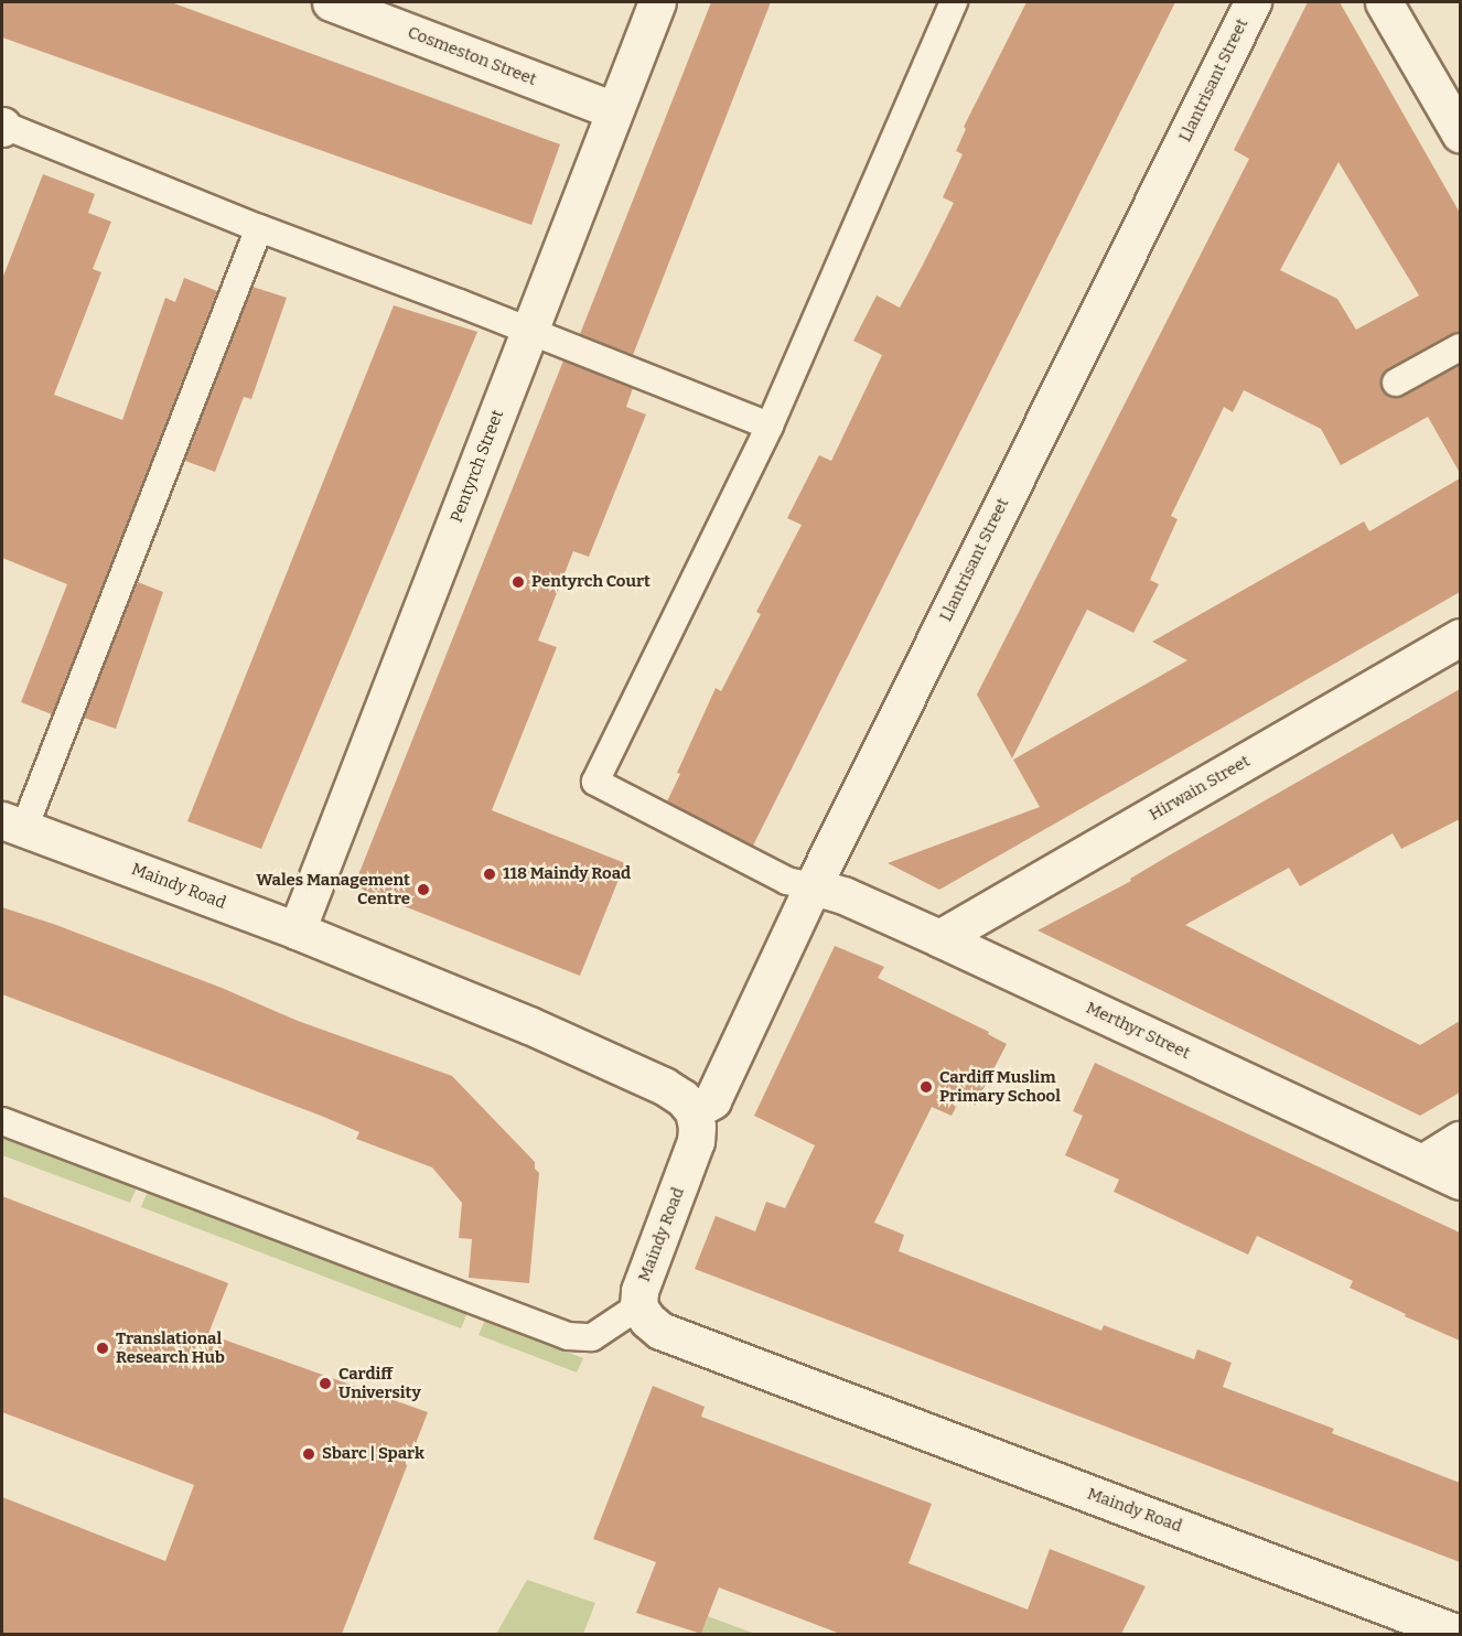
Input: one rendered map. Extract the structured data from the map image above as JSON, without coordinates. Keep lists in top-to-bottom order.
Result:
{
  "streets": {
    "street": [
      "Cosmeston Street",
      "Llantrisant Street",
      "Pentyrch Street",
      "Hirwain Street",
      "Maindy Road",
      "Merthyr Street"
    ]
  },
  "crossings": [
    ["Cosmeston Street", "Pentyrch Street"],
    ["Llantrisant Street", "Maindy Road"],
    ["Llantrisant Street", "Merthyr Street"],
    ["Pentyrch Street", "Maindy Road"],
    ["Hirwain Street", "Merthyr Street"]
  ],
  "places": [
    "Pentyrch Court",
    "118 Maindy Road",
    "Wales Management Centre",
    "Cardiff Muslim Primary School",
    "Translational Research Hub",
    "Cardiff University",
    "Sbarc | Spark"
  ]
}
